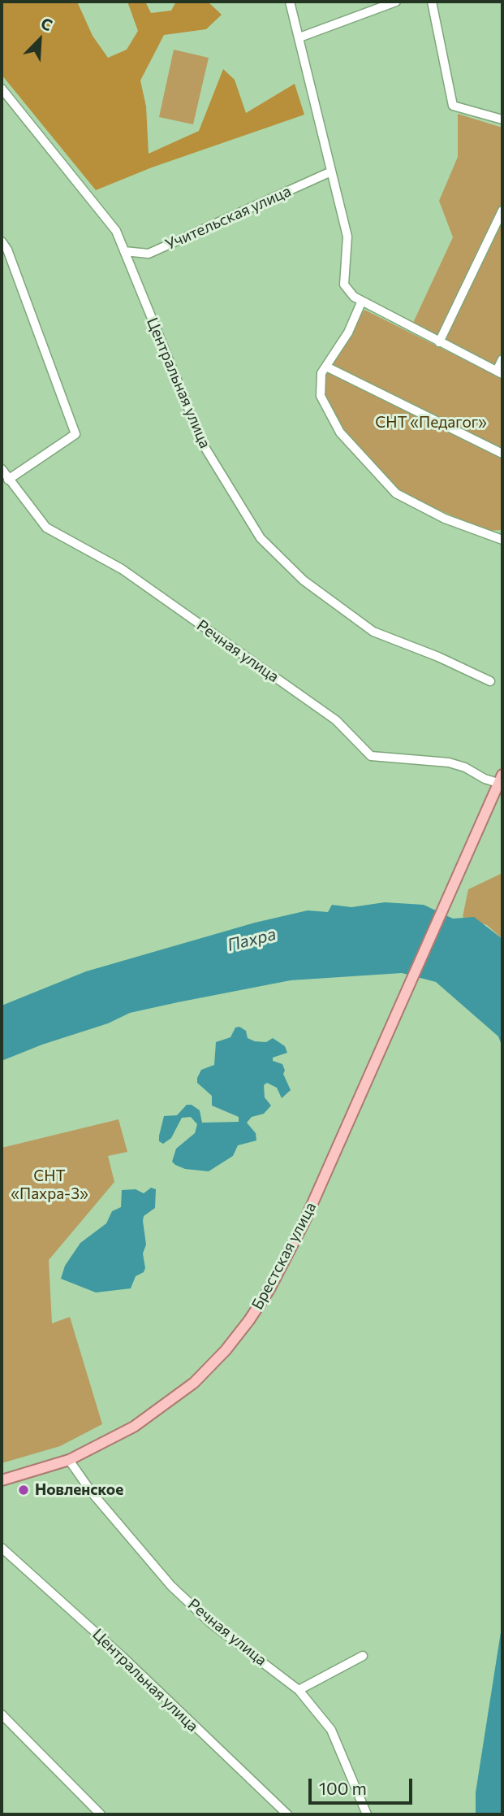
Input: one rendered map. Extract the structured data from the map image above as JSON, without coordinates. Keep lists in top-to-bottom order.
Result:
{
  "streets": {
    "main road": ["Брестская улица"],
    "street": ["Учительская улица", "Центральная улица", "Речная улица"]
  },
  "crossings": [
    ["Учительская улица", "Центральная улица"],
    ["Речная улица", "Брестская улица"]
  ],
  "water": ["Пахра"],
  "parks": ["СНТ «Педагог»", "СНТ «Пахра-3»"],
  "places": ["Новленское"],
  "scale_bar": "100 m",
  "north": "top right"
}
